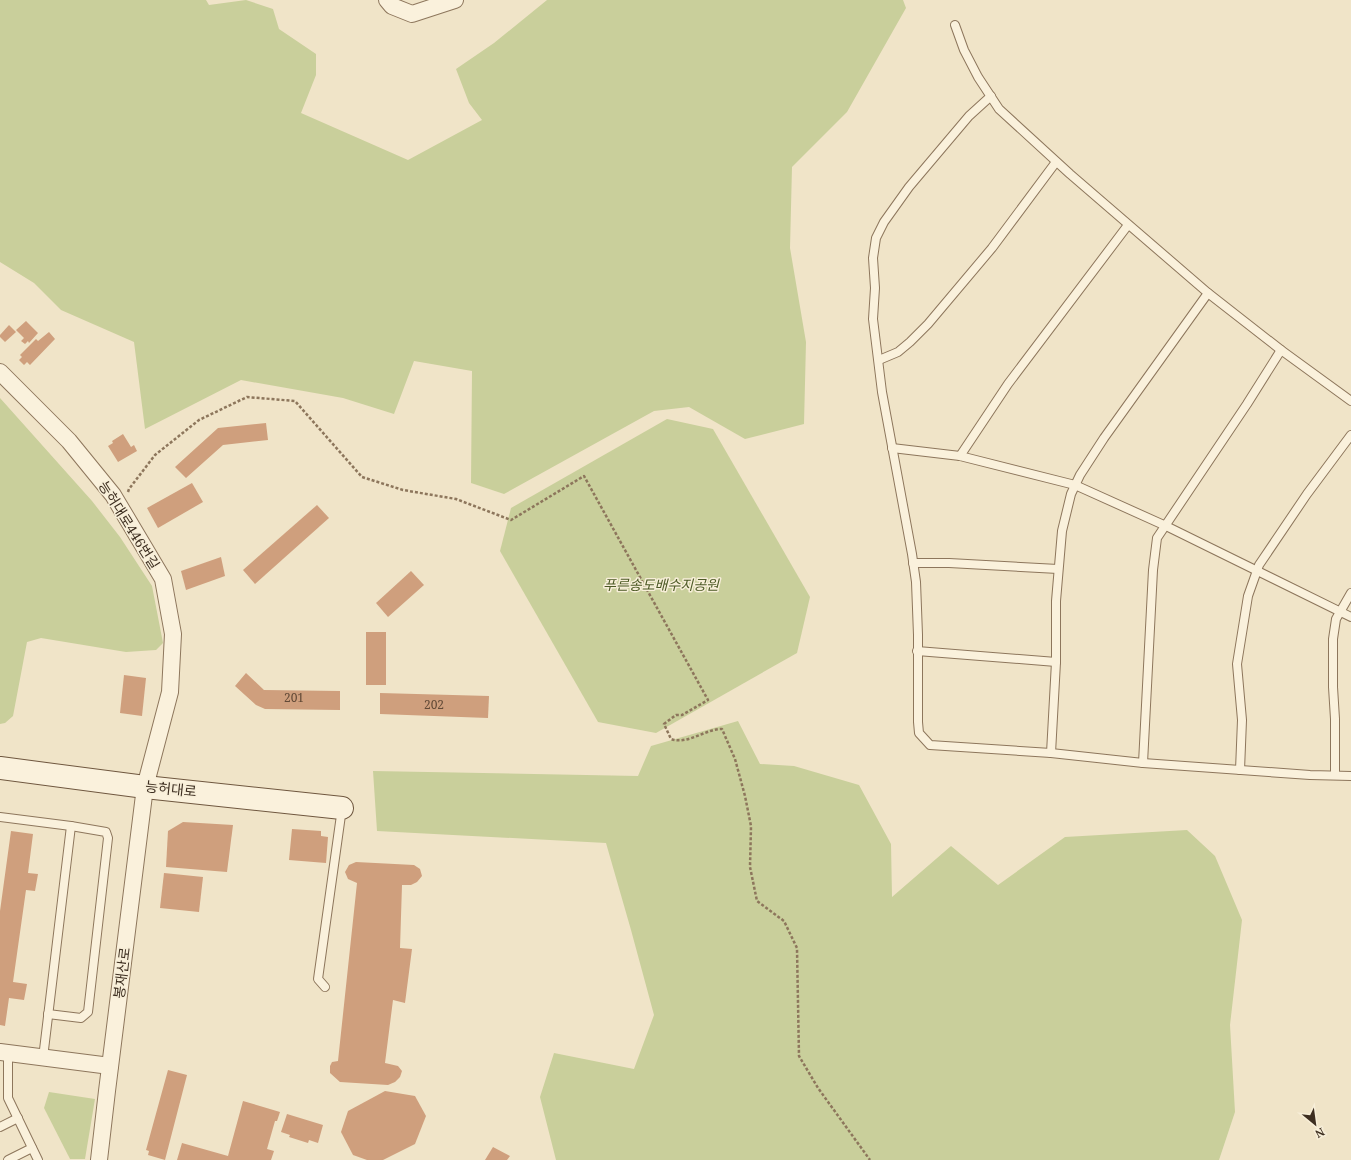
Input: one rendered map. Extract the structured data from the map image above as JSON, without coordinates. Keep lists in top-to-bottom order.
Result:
{
  "streets": {
    "main road": ["능허대로"],
    "street": ["능허대로446번길", "봉재산로"]
  },
  "crossings": [
    ["능허대로446번길", "능허대로"],
    ["능허대로446번길", "봉재산로"],
    ["능허대로", "봉재산로"]
  ],
  "parks": ["푸른송도배수지공원"],
  "house_numbers": ["201", "202"],
  "north": "bottom right"
}
